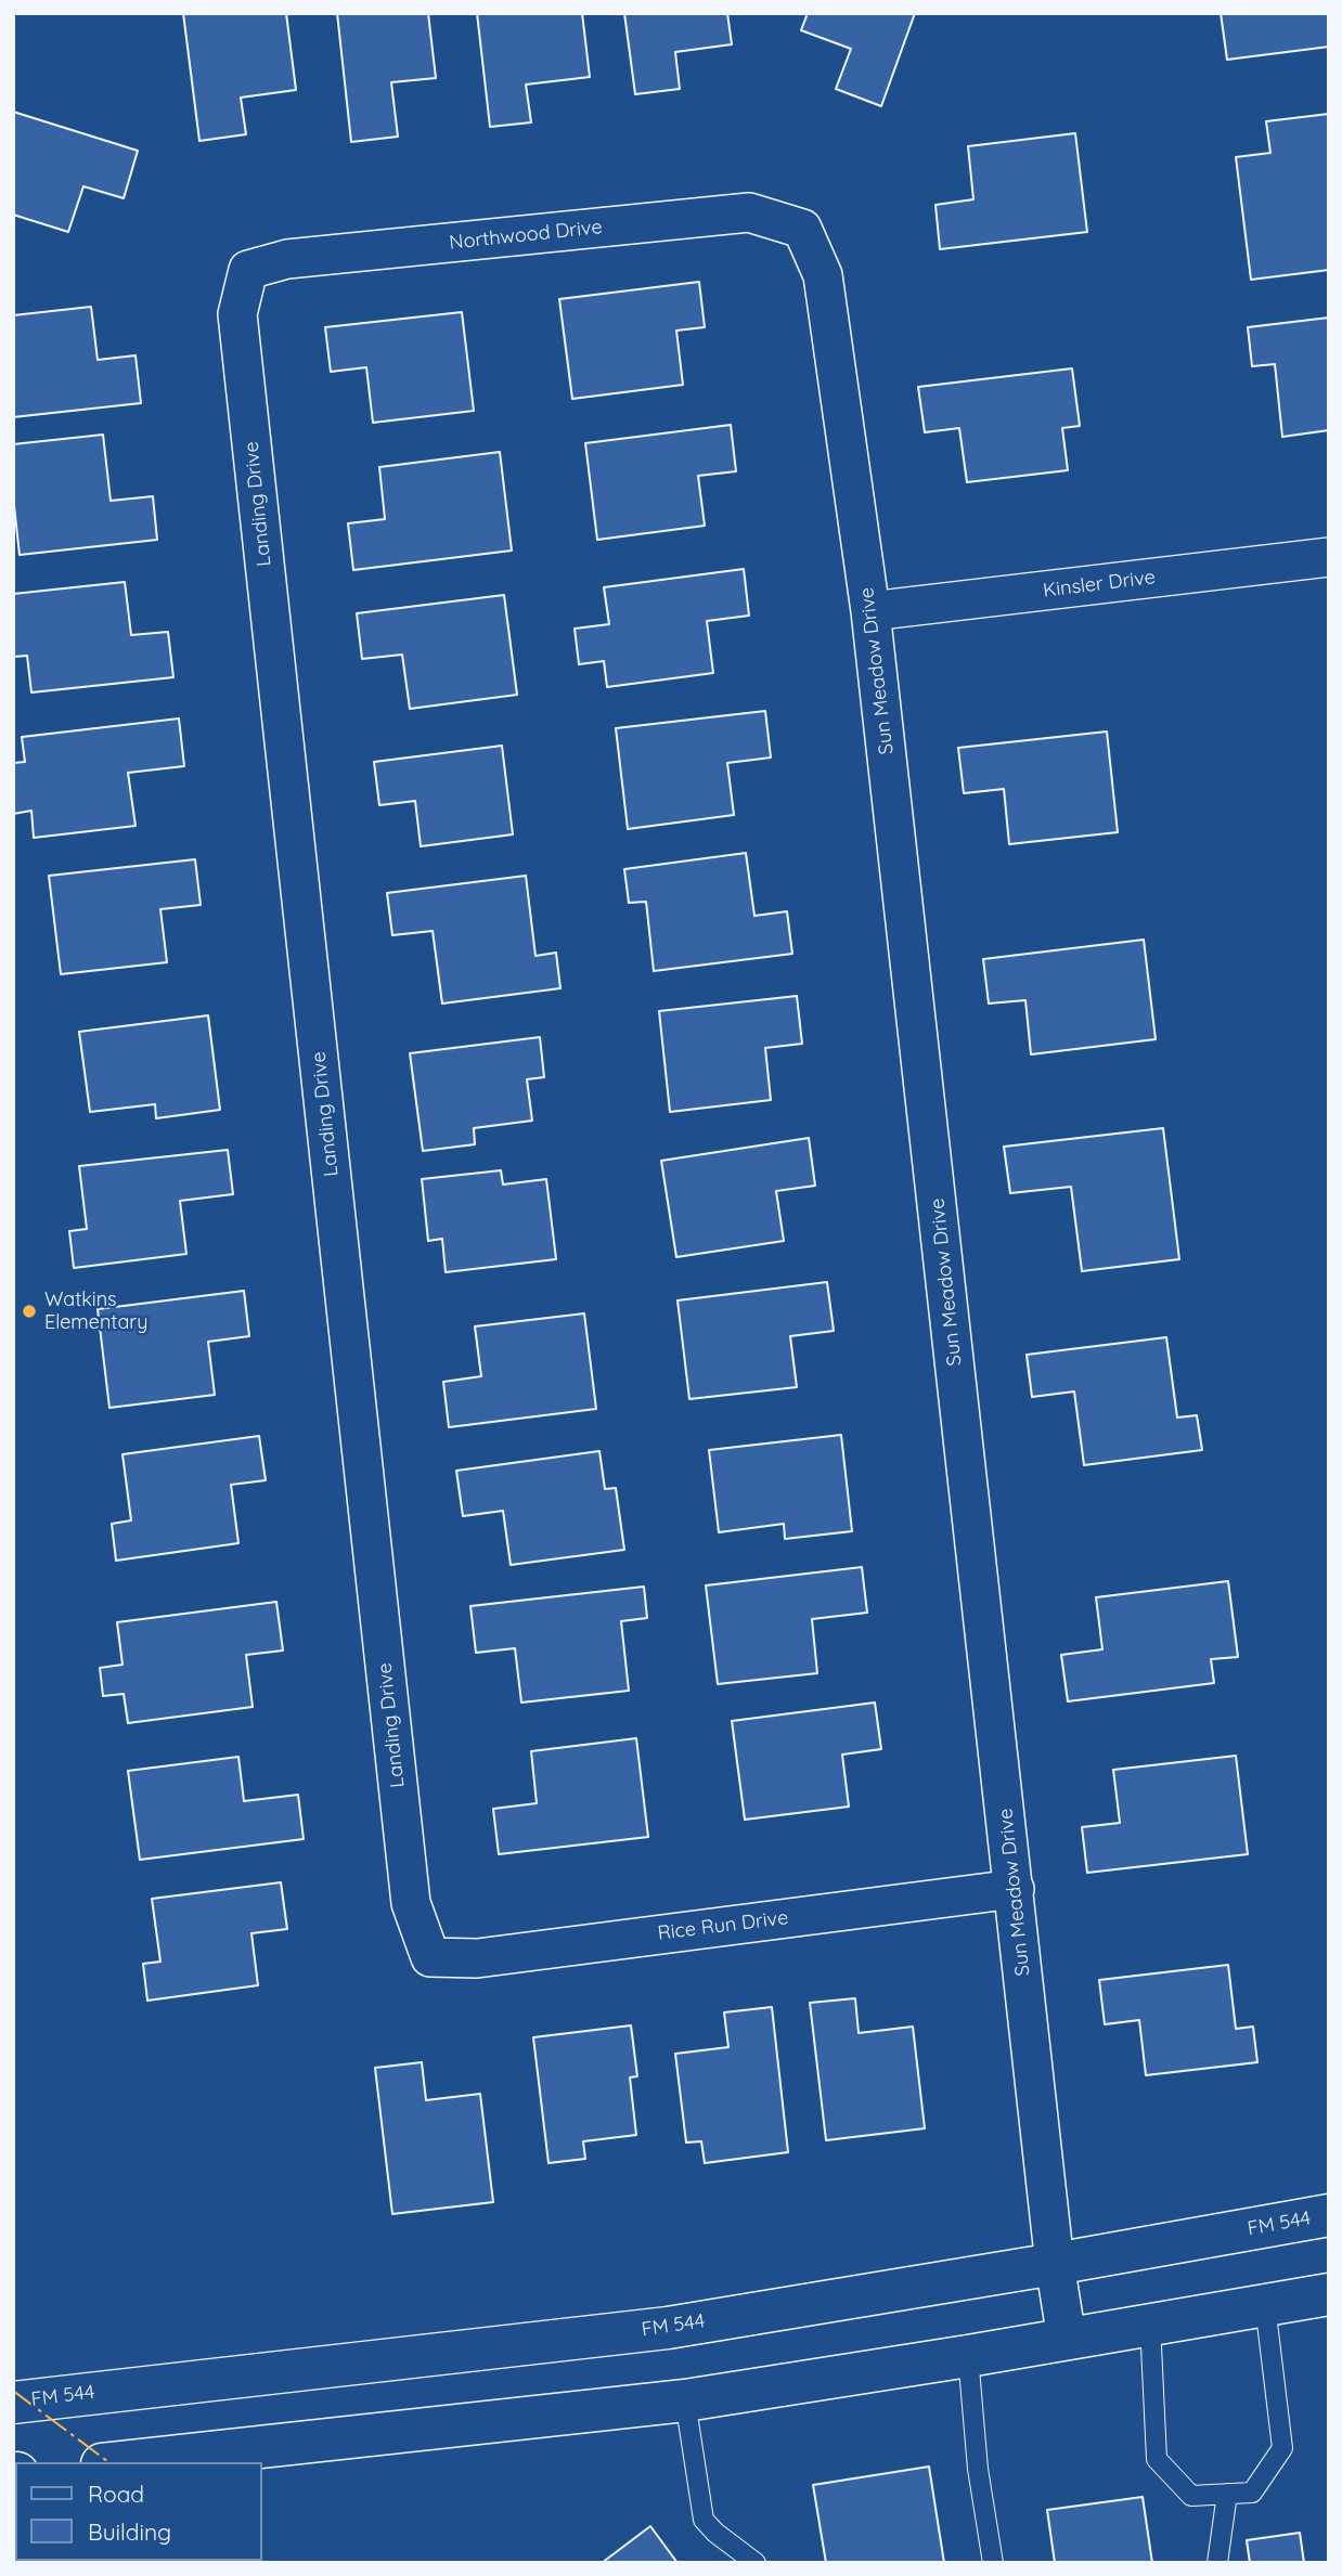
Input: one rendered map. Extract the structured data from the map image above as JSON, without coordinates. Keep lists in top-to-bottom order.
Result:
{
  "streets": {
    "main road": ["FM 544"],
    "street": [
      "Northwood Drive",
      "Landing Drive",
      "Kinsler Drive",
      "Sun Meadow Drive",
      "Rice Run Drive"
    ]
  },
  "crossings": [
    ["Northwood Drive", "Landing Drive"],
    ["Northwood Drive", "Sun Meadow Drive"],
    ["Landing Drive", "Rice Run Drive"],
    ["Kinsler Drive", "Sun Meadow Drive"],
    ["Sun Meadow Drive", "Rice Run Drive"],
    ["Sun Meadow Drive", "FM 544"]
  ],
  "places": ["Watkins Elementary"],
  "legend": ["Road", "Building"]
}
